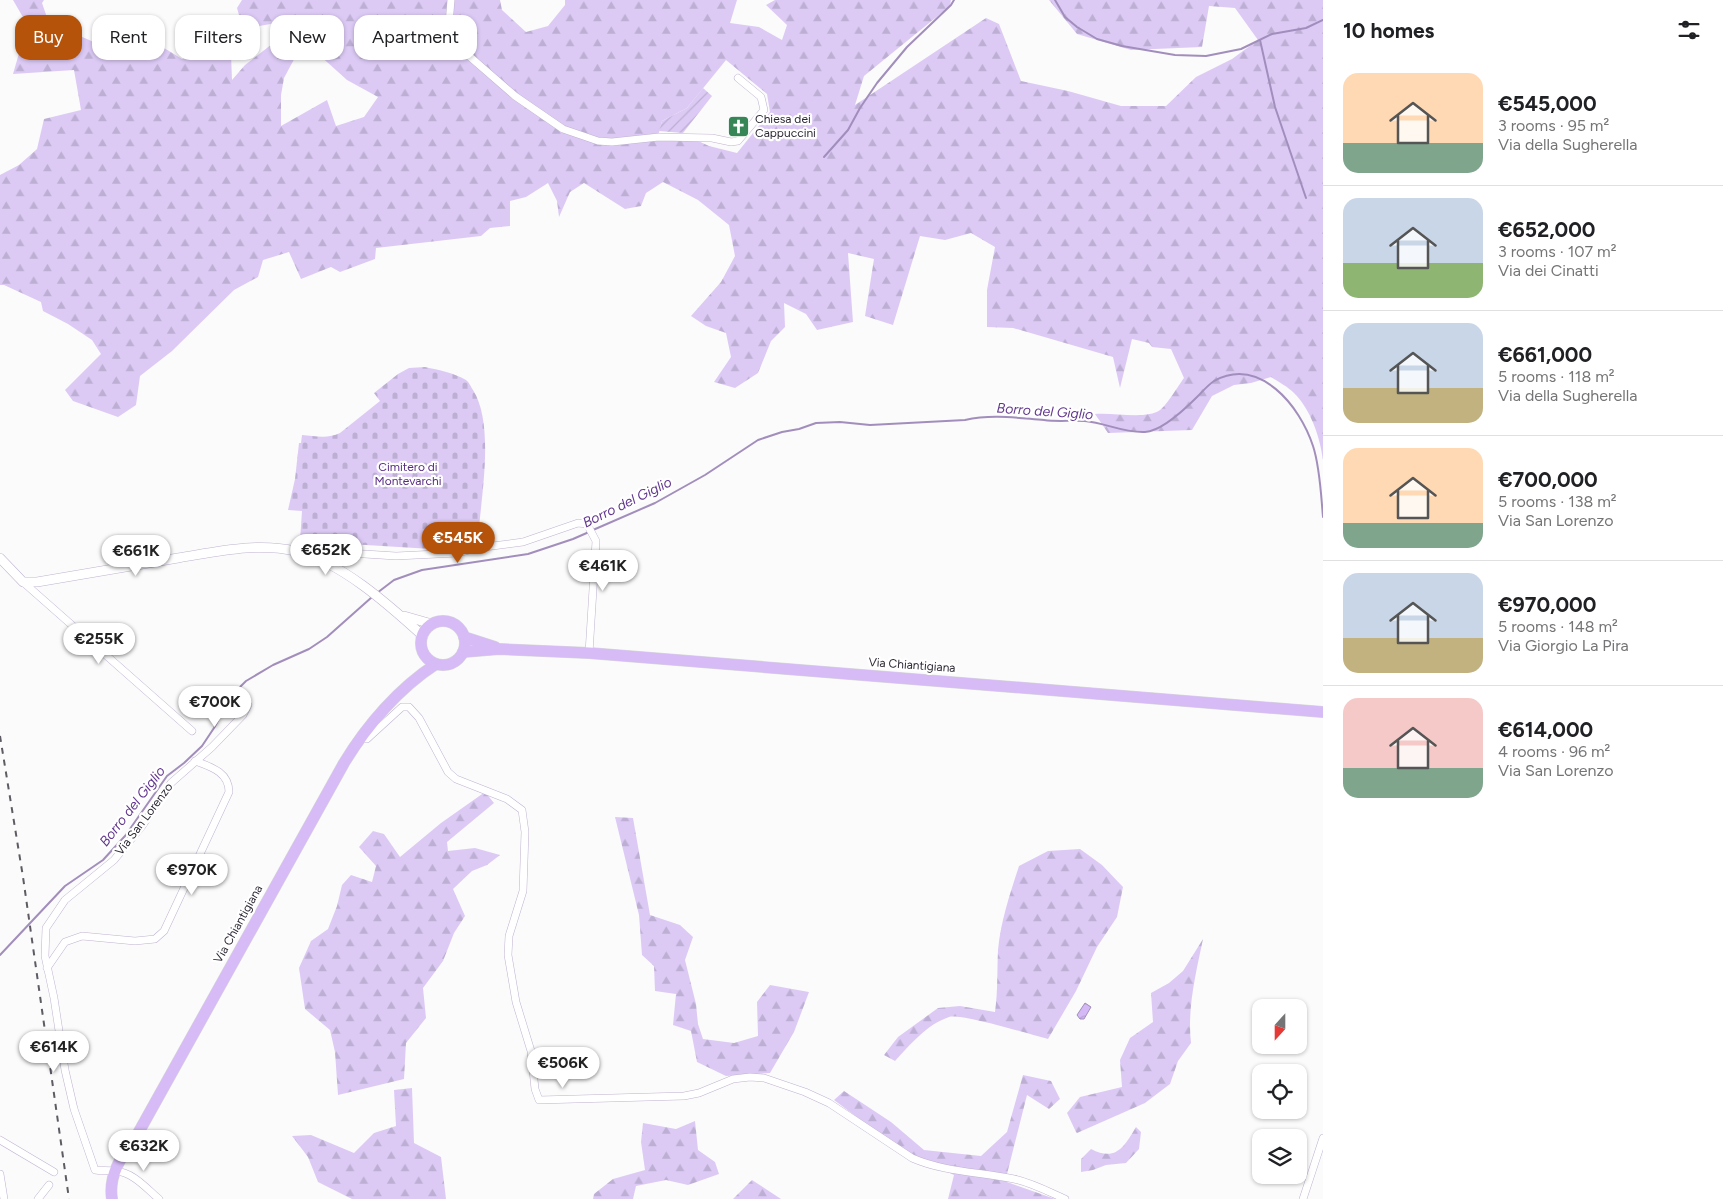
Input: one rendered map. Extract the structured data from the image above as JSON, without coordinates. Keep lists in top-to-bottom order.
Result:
{
  "streets": {
    "main road": ["Via Chiantigiana"],
    "street": ["Via San Lorenzo"]
  },
  "crossings": [
    ["Via Chiantigiana", "Via San Lorenzo"]
  ],
  "water": ["Borro del Giglio"],
  "parks": ["Cimitero di Montevarchi"],
  "places": {
    "church": ["Chiesa dei Cappuccini"]
  },
  "north": "bottom",
  "page": {
    "heading": "10 homes",
    "chip": [
      "Buy",
      "Rent",
      "Filters",
      "New",
      "Apartment"
    ],
    "list": [
      {
        "name": "€545,000",
        "note": "3 rooms · 95 m² · Via della Sugherella"
      },
      {
        "name": "€652,000",
        "note": "3 rooms · 107 m² · Via dei Cinatti"
      },
      {
        "name": "€661,000",
        "note": "5 rooms · 118 m² · Via della Sugherella"
      },
      {
        "name": "€700,000",
        "note": "5 rooms · 138 m² · Via San Lorenzo"
      },
      {
        "name": "€970,000",
        "note": "5 rooms · 148 m² · Via Giorgio La Pira"
      },
      {
        "name": "€614,000",
        "note": "4 rooms · 96 m² · Via San Lorenzo"
      }
    ],
    "price": [
      "€545K",
      "€652K",
      "€661K",
      "€461K",
      "€255K",
      "€700K",
      "€970K",
      "€614K",
      "€506K",
      "€632K"
    ]
  }
}
